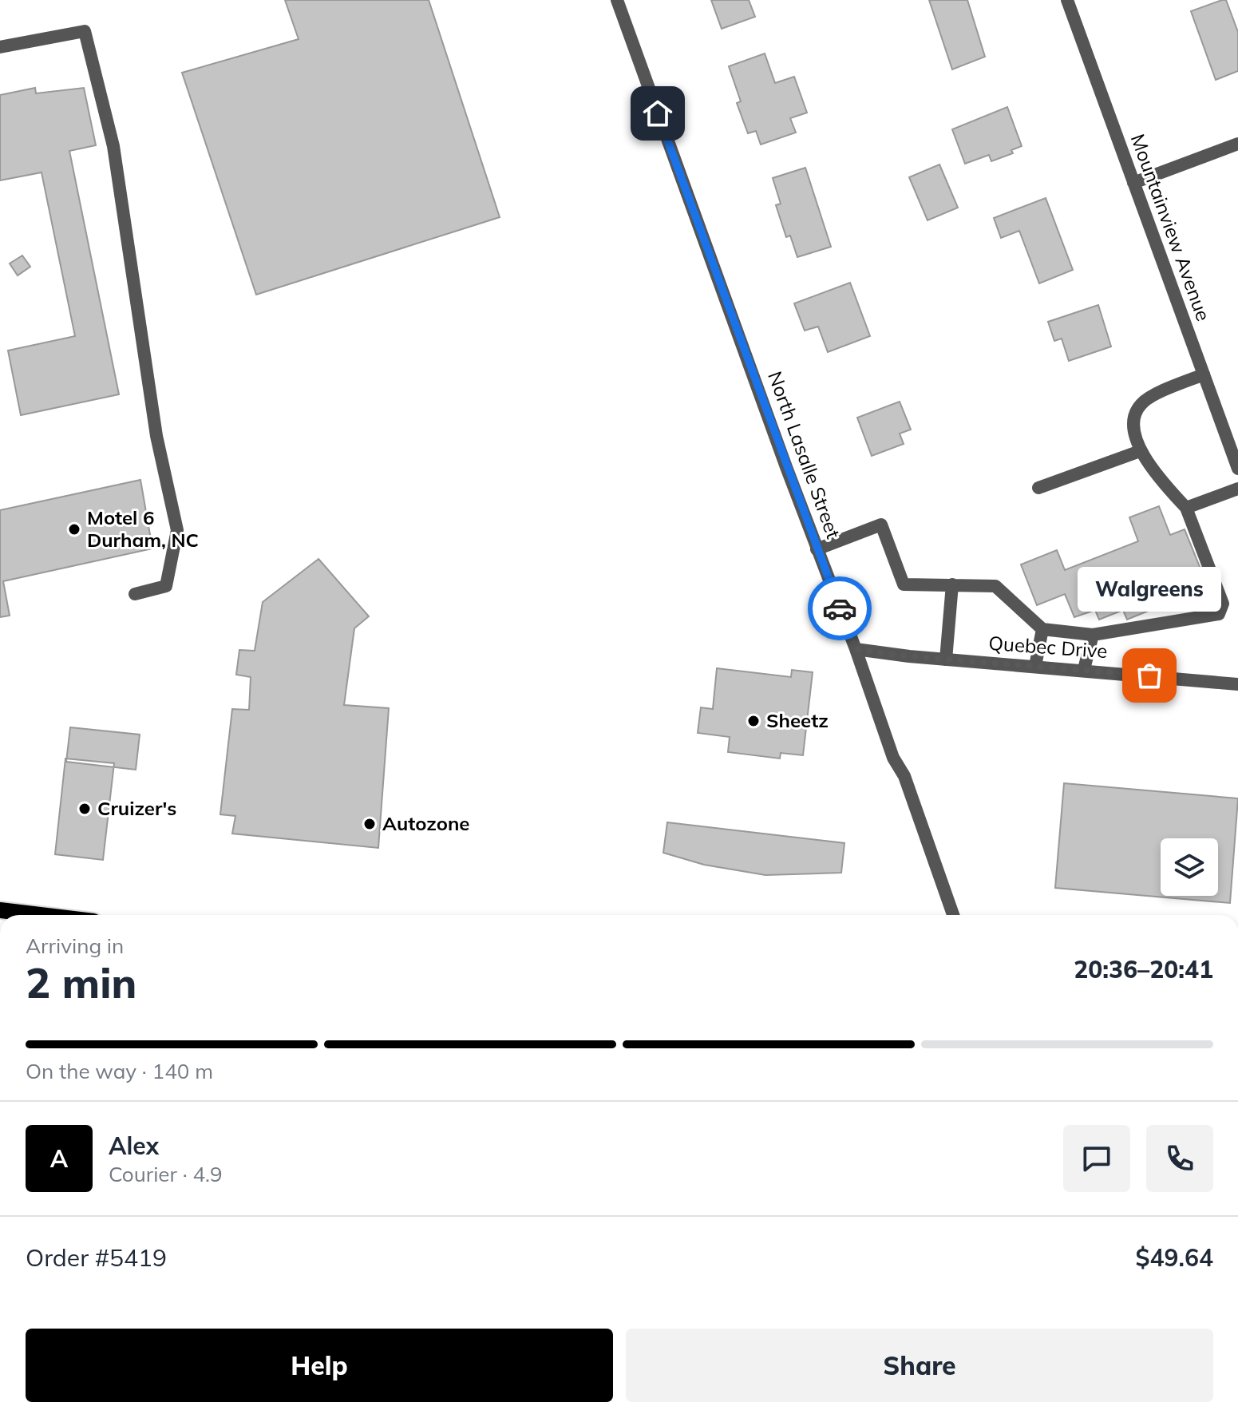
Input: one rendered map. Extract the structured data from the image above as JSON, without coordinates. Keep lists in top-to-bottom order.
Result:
{
  "streets": {
    "street": ["Mountainview Avenue", "North Lasalle Street", "Quebec Drive"]
  },
  "crossings": [
    ["North Lasalle Street", "Quebec Drive"]
  ],
  "places": [
    "Motel 6 Durham, NC",
    "Walgreens",
    "Sheetz",
    "Cruizer's",
    "Autozone"
  ],
  "page": {
    "bubble": "Walgreens",
    "heading": ["2 min", "Arriving in", "20:36–20:41"],
    "panel": [
      "Alex",
      "Courier · 4.9",
      "Order #5419",
      "$49.64"
    ],
    "bar": "On the way · 140 m",
    "round": "A",
    "buttons": ["Help", "Share"]
  }
}
